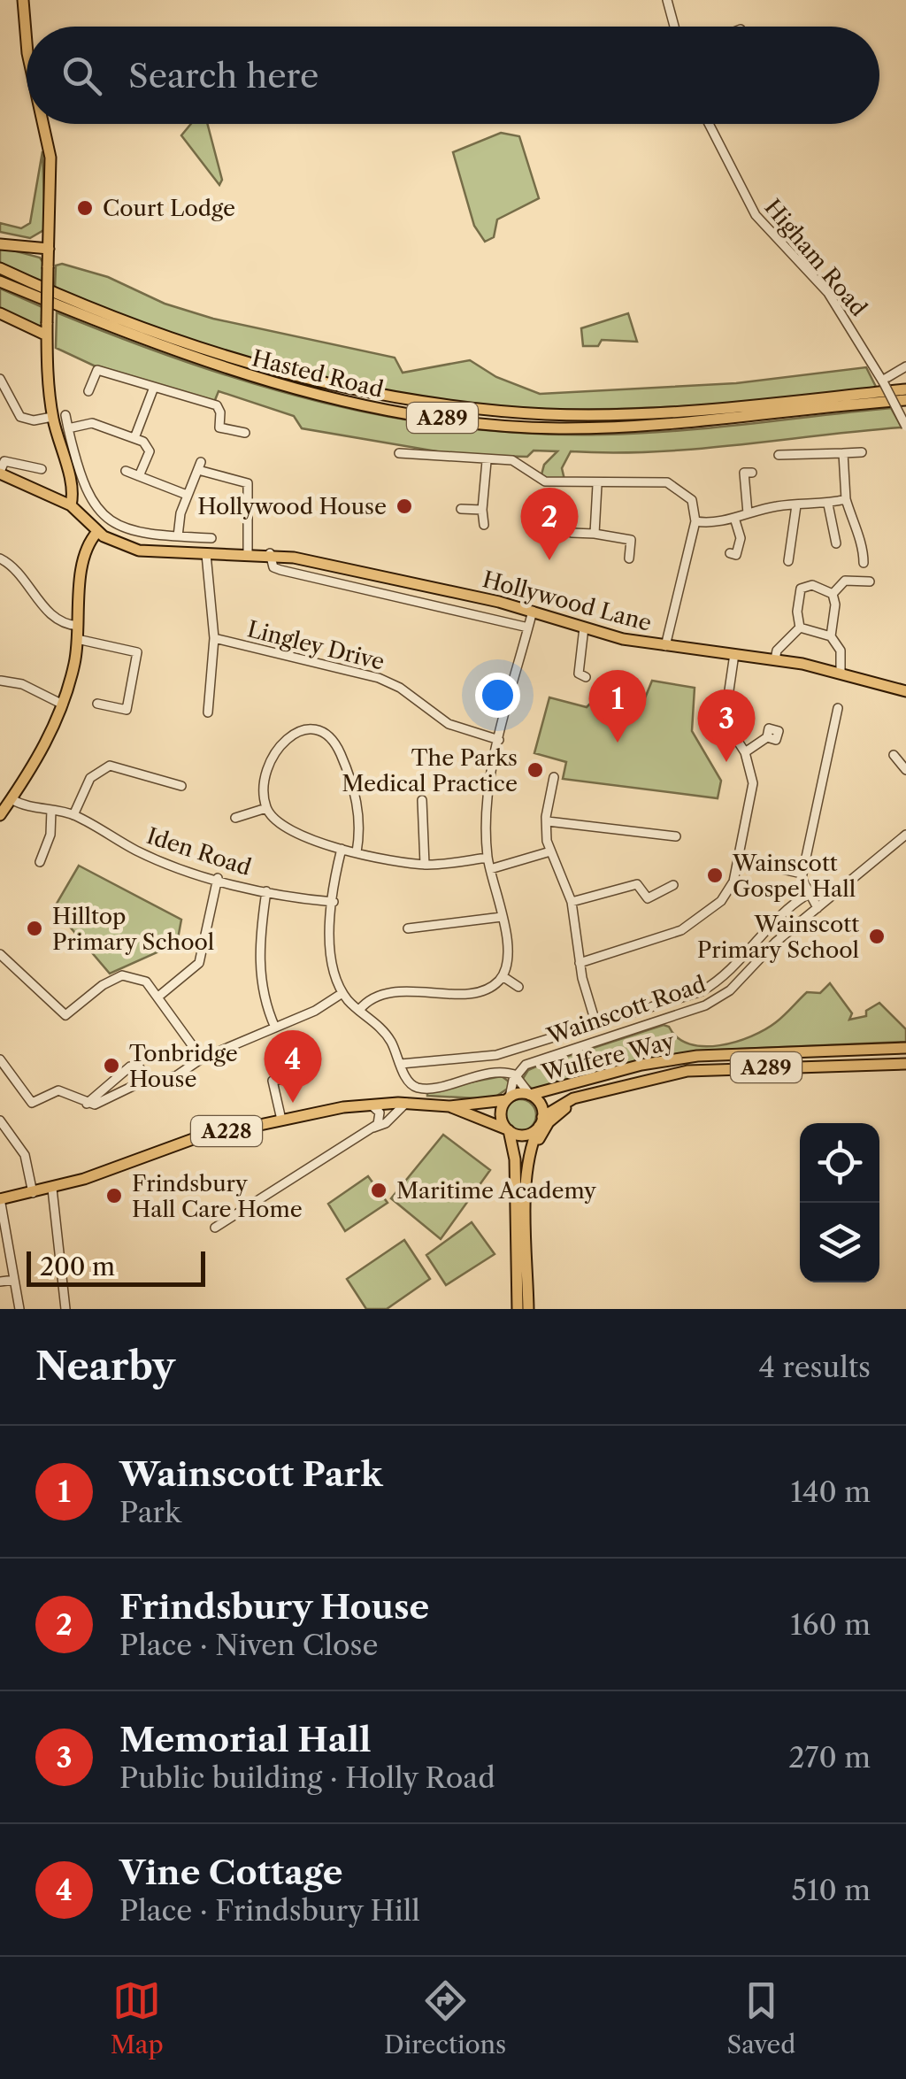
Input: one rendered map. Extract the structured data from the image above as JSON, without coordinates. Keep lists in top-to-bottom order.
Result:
{
  "streets": {
    "main road": [
      "Hasted Road",
      "A289",
      "Hollywood Lane",
      "Wulfere Way",
      "A228"
    ],
    "street": [
      "Higham Road",
      "Lingley Drive",
      "Iden Road",
      "Wainscott Road"
    ]
  },
  "crossings": [
    ["A289", "Wulfere Way"],
    ["A289", "A228"],
    ["Wulfere Way", "A228"]
  ],
  "places": [
    "Court Lodge",
    "Hollywood House",
    "The Parks Medical Practice",
    "Wainscott Gospel Hall",
    "Hilltop Primary School",
    "Wainscott Primary School",
    "Tonbridge House",
    "Maritime Academy",
    "Frindsbury Hall Care Home"
  ],
  "scale_bar": "200 m",
  "page": {
    "search": "Search here",
    "pins": [
      "2",
      "1",
      "3",
      "4"
    ],
    "scale": "200 m",
    "heading": ["Nearby", "4 results"],
    "list": [
      {
        "mark": "1",
        "name": "Wainscott Park",
        "note": "Park",
        "value": "140 m"
      },
      {
        "mark": "2",
        "name": "Frindsbury House",
        "note": "Place · Niven Close",
        "value": "160 m"
      },
      {
        "mark": "3",
        "name": "Memorial Hall",
        "note": "Public building · Holly Road",
        "value": "270 m"
      },
      {
        "mark": "4",
        "name": "Vine Cottage",
        "note": "Place · Frindsbury Hill",
        "value": "510 m"
      }
    ],
    "nav": ["Map", "Directions", "Saved"]
  }
}
